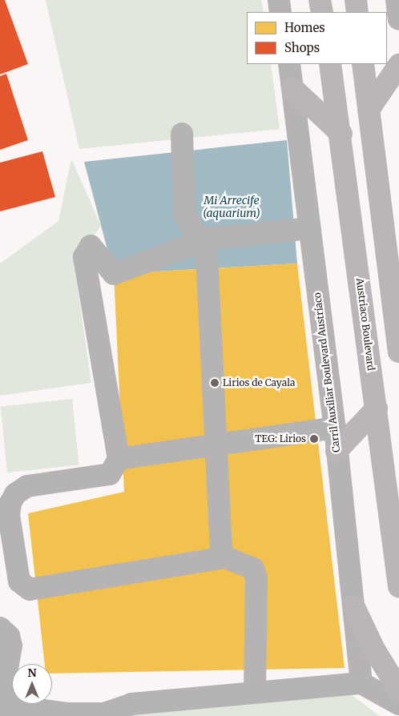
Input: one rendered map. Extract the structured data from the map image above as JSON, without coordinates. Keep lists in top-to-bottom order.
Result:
{
  "streets": {
    "main road": ["Austriaco Boulevard"],
    "street": ["Carril Auxiliar Boulevard Austríaco"]
  },
  "water": ["Mi Arrecife (aquarium)"],
  "places": ["Lirios de Cayala", "TEG: Lirios"],
  "legend": ["Homes", "Shops"],
  "north": "top"
}
